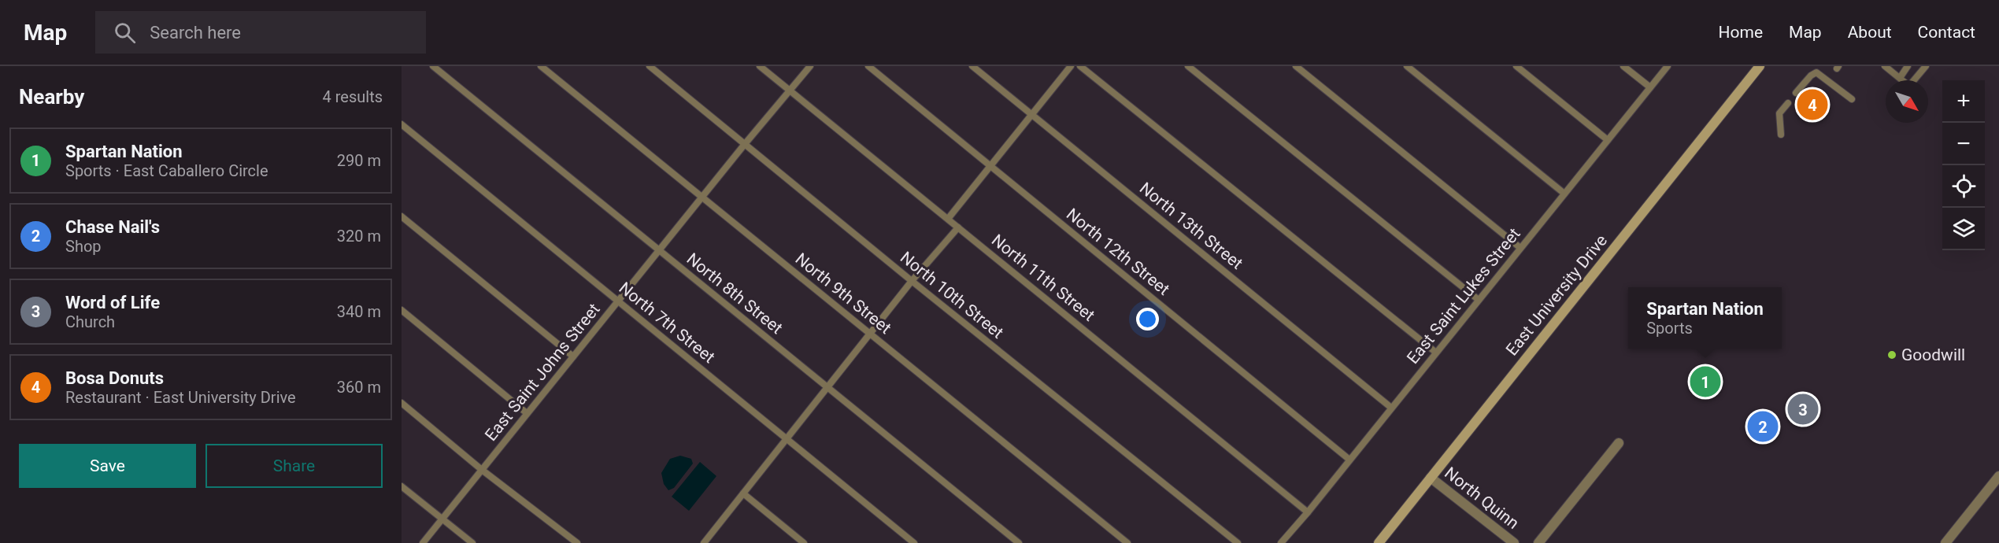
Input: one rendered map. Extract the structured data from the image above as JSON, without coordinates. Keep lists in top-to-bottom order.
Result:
{
  "streets": {
    "main road": ["East University Drive"],
    "street": ["North Quinn"],
    "lane": [
      "North 13th Street",
      "North 12th Street",
      "North 11th Street",
      "North 8th Street",
      "North 9th Street",
      "North 10th Street",
      "East Saint Lukes Street",
      "North 7th Street",
      "East Saint Johns Street"
    ]
  },
  "crossings": [
    ["North 13th Street", "East Saint Lukes Street"],
    ["North 12th Street", "East Saint Lukes Street"],
    ["North 11th Street", "East Saint Lukes Street"],
    ["North 11th Street", "East Saint Johns Street"],
    ["North 8th Street", "East Saint Johns Street"],
    ["North 9th Street", "East Saint Johns Street"],
    ["North 10th Street", "East Saint Johns Street"],
    ["East University Drive", "North Quinn"],
    ["North 7th Street", "East Saint Johns Street"]
  ],
  "places": ["Goodwill"],
  "north": "bottom right",
  "page": {
    "header": "Map",
    "search": "Search here",
    "nav": [
      "Home",
      "Map",
      "About",
      "Contact"
    ],
    "heading": ["Nearby", "4 results"],
    "map_buttons": ["+", "−"],
    "pins": [
      "4",
      "1",
      "3",
      "2"
    ],
    "list": [
      {
        "mark": "1",
        "name": "Spartan Nation",
        "note": "Sports · East Caballero Circle",
        "value": "290 m"
      },
      {
        "mark": "2",
        "name": "Chase Nail's",
        "note": "Shop",
        "value": "320 m"
      },
      {
        "mark": "3",
        "name": "Word of Life",
        "note": "Church",
        "value": "340 m"
      },
      {
        "mark": "4",
        "name": "Bosa Donuts",
        "note": "Restaurant · East University Drive",
        "value": "360 m"
      }
    ],
    "popup": ["Spartan Nation", "Sports"],
    "buttons": ["Save", "Share"]
  }
}
